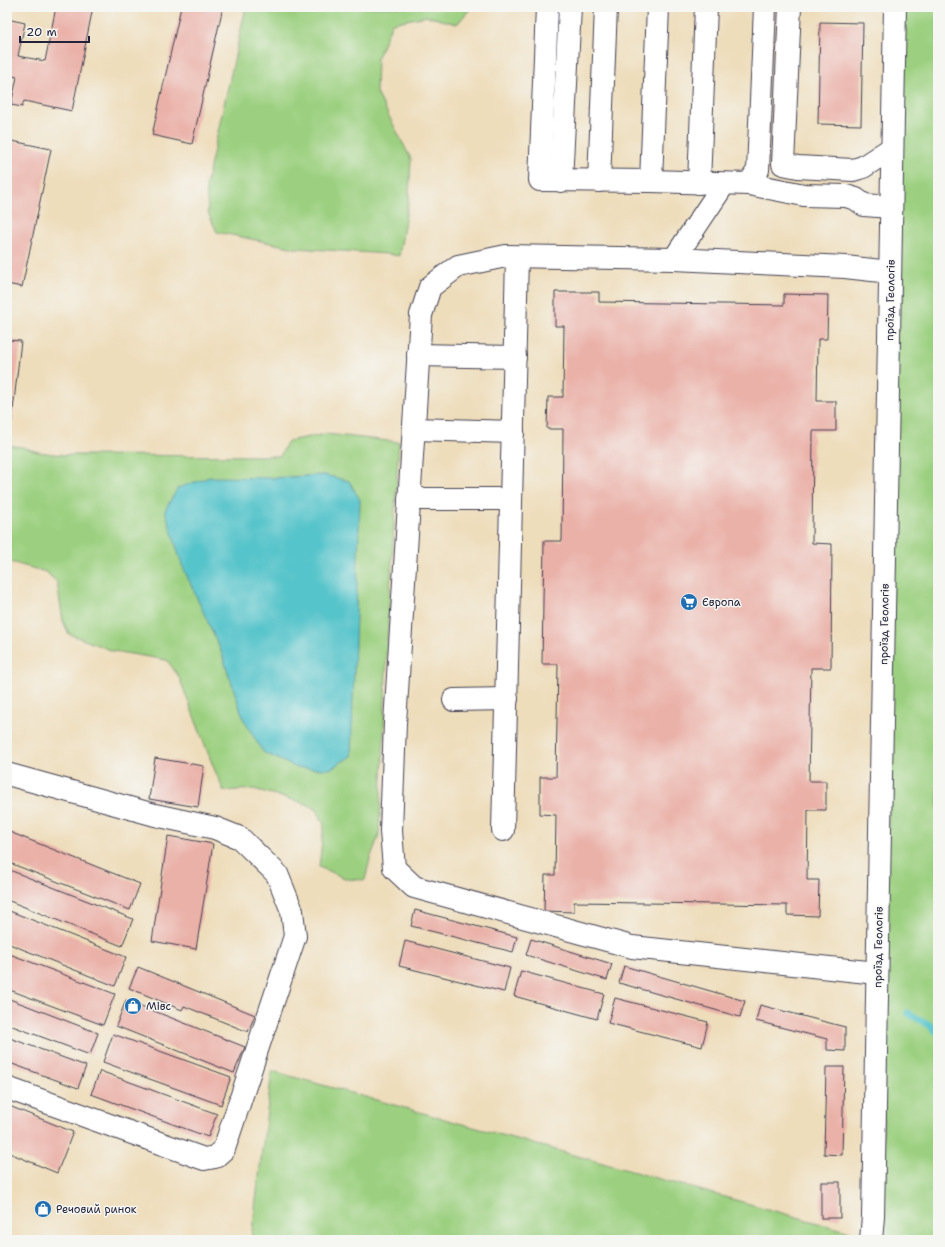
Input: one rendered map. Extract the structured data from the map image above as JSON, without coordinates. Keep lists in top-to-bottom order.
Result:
{
  "streets": {
    "street": ["проїзд Геологів"]
  },
  "places": {
    "supermarket": ["Європа"],
    "shop": ["Мівс", "Речовий ринок"]
  },
  "scale_bar": "20 m"
}
